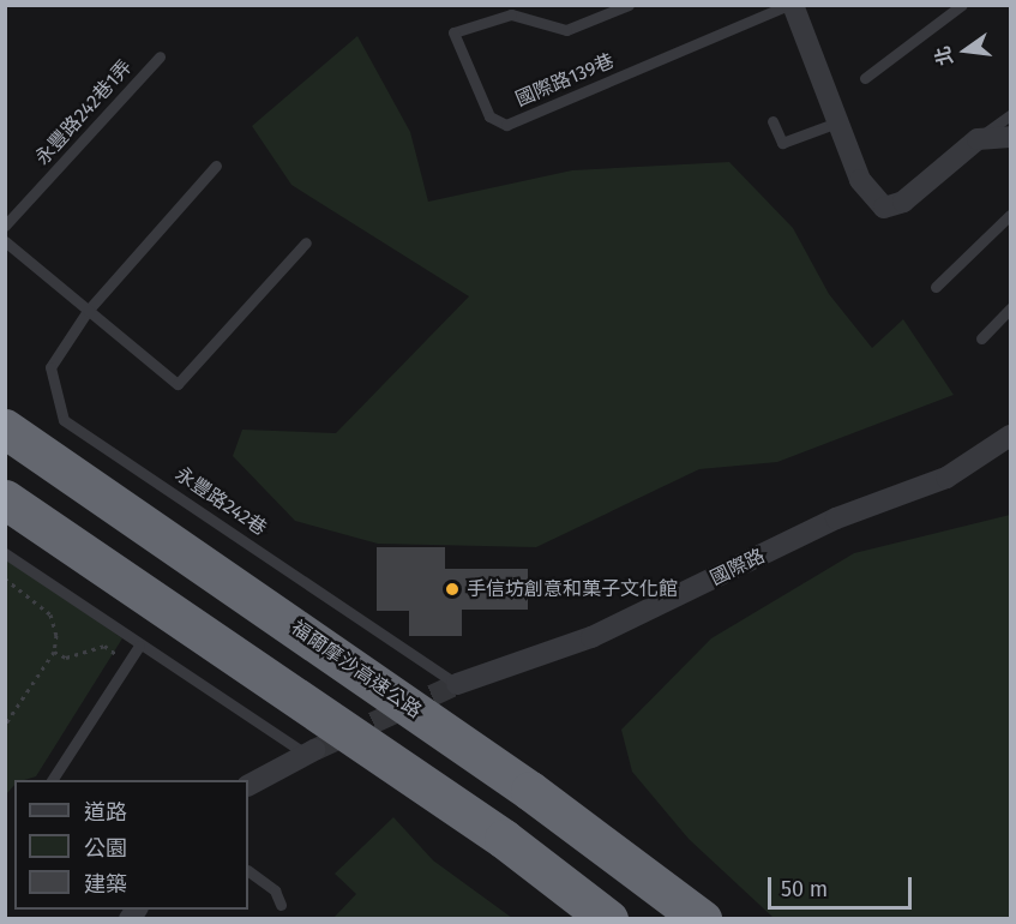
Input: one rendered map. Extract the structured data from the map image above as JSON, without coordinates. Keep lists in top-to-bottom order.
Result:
{
  "streets": {
    "highway": ["福爾摩沙高速公路"],
    "street": ["國際路"],
    "lane": ["國際路139巷", "永豐路242巷1弄", "永豐路242巷"]
  },
  "crossings": [
    ["永豐路242巷", "國際路"]
  ],
  "places": ["手信坊創意和菓子文化館"],
  "legend": ["道路", "公園", "建築"],
  "scale_bar": "50 m",
  "north": "left"
}
